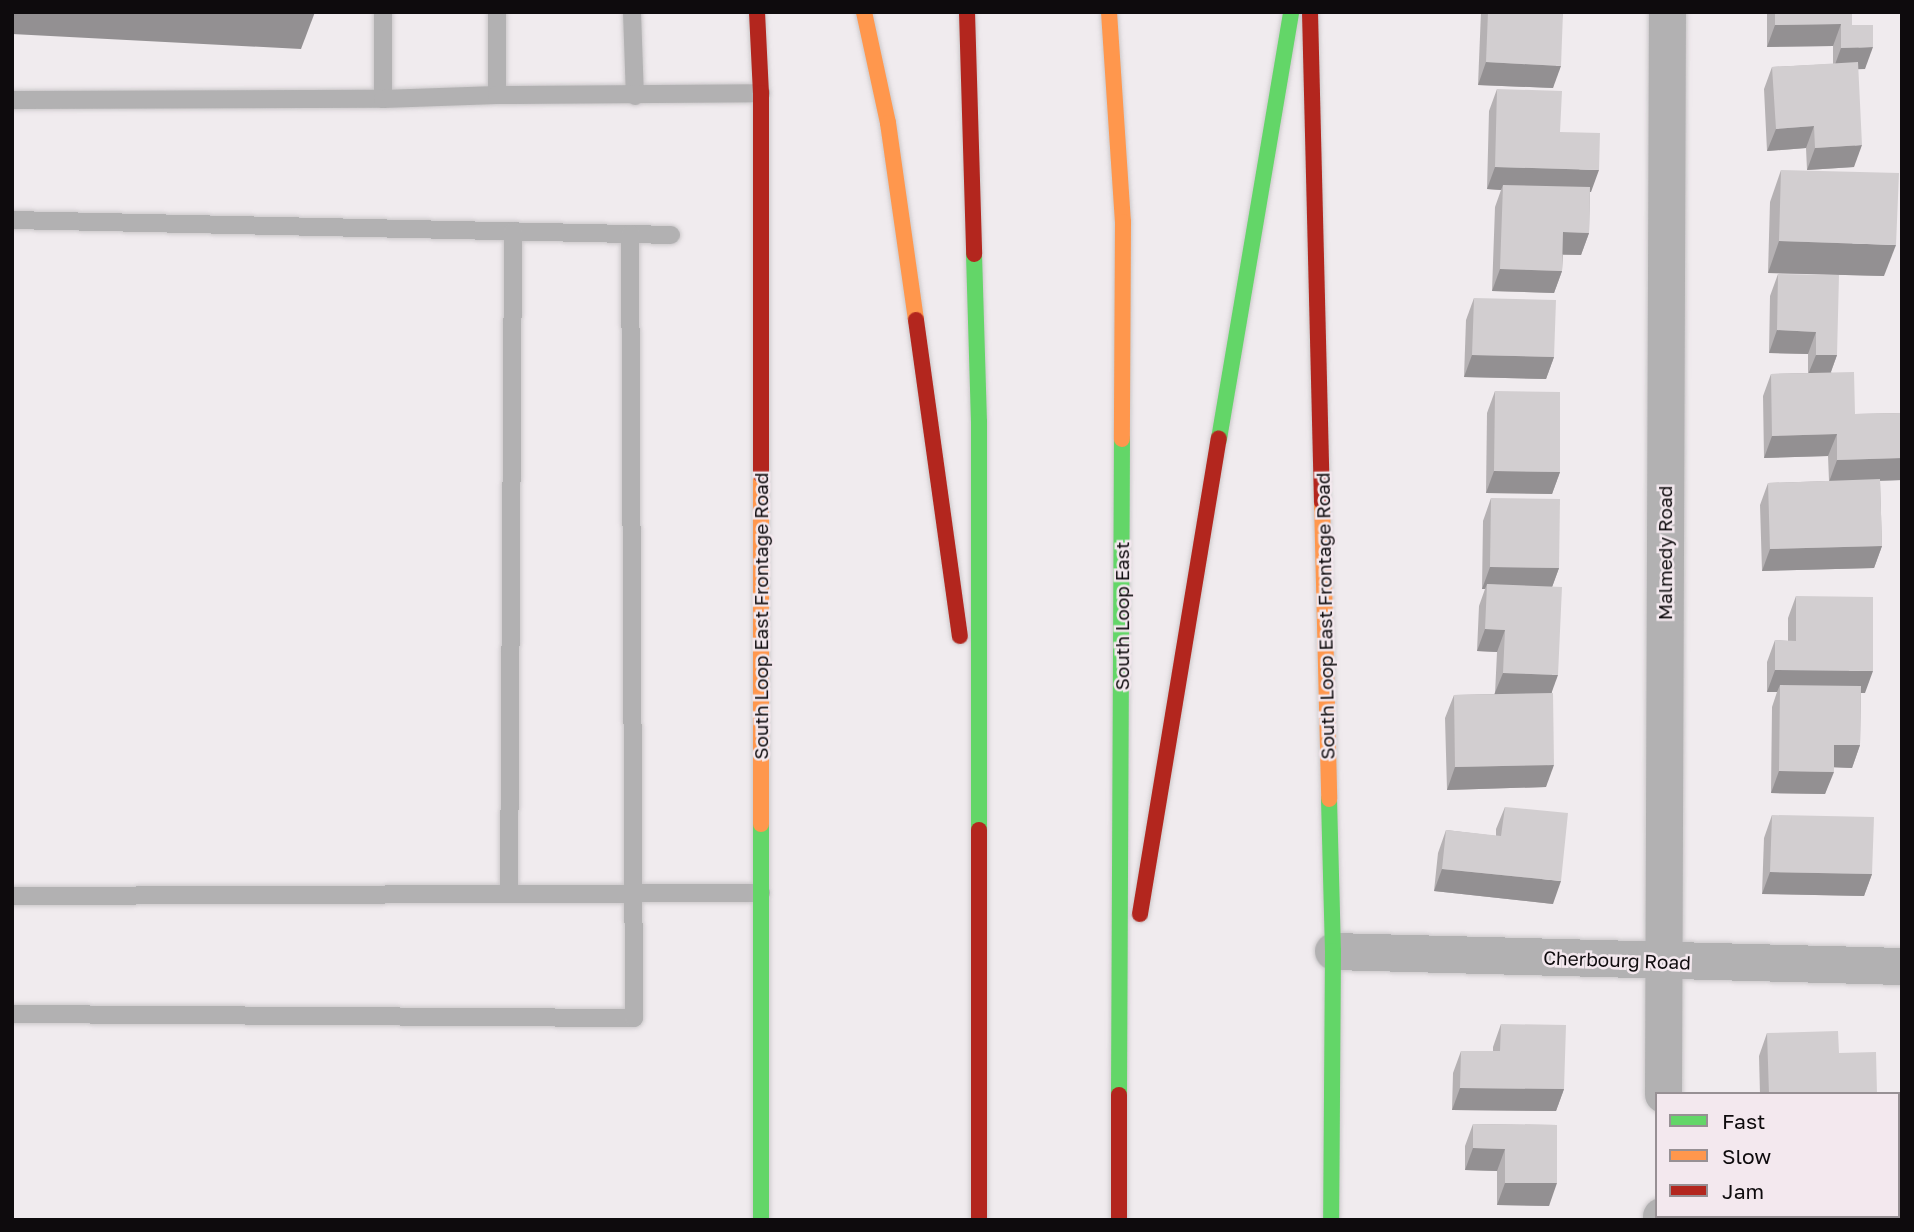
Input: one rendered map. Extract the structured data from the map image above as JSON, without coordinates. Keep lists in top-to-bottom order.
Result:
{
  "streets": {
    "main road": ["South Loop East Frontage Road", "South Loop East"],
    "street": ["Malmedy Road", "Cherbourg Road"]
  },
  "crossings": [
    ["Malmedy Road", "Cherbourg Road"],
    ["South Loop East Frontage Road", "Cherbourg Road"]
  ],
  "legend": ["Fast", "Slow", "Jam"]
}
